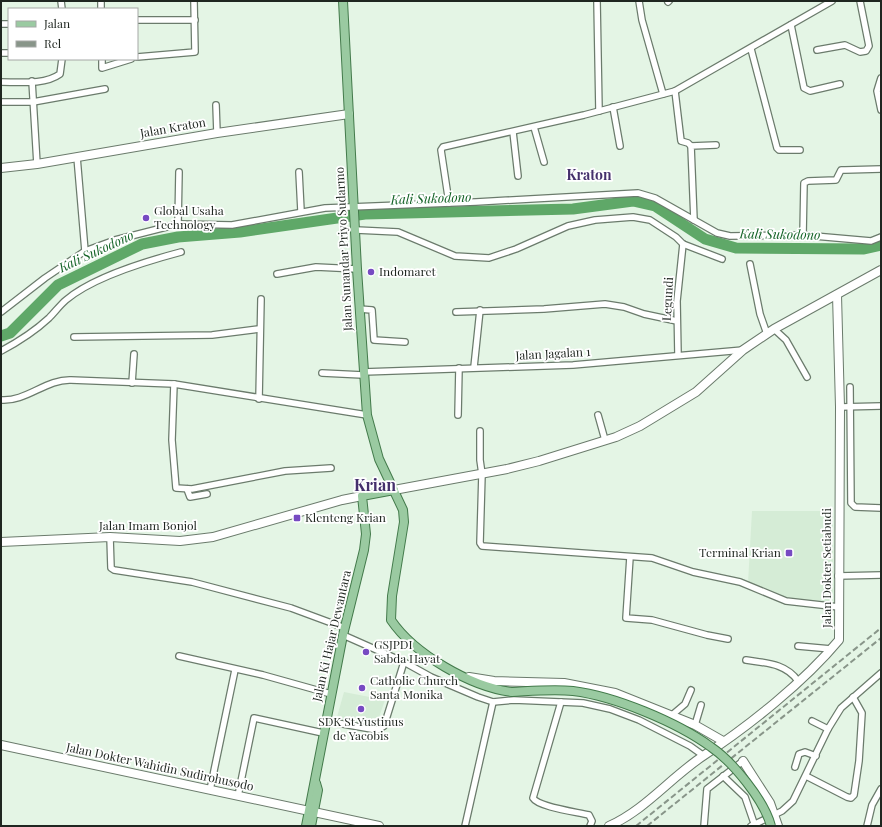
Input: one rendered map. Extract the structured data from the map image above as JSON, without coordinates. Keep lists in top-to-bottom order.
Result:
{
  "streets": {
    "main road": [
      "Jalan Kraton",
      "Jalan Sunandar Priyo Sudarmo",
      "Jalan Imam Bonjol",
      "Jalan Dokter Setiabudi",
      "Jalan Ki Hajar Dewantara",
      "Jalan Dokter Wahidin Sudirohusodo"
    ],
    "street": ["Legundi", "Jalan Jagalan 1"]
  },
  "crossings": [
    ["Jalan Kraton", "Jalan Sunandar Priyo Sudarmo"],
    ["Jalan Sunandar Priyo Sudarmo", "Jalan Jagalan 1"],
    ["Legundi", "Jalan Jagalan 1"],
    ["Jalan Imam Bonjol", "Jalan Ki Hajar Dewantara"],
    ["Jalan Ki Hajar Dewantara", "Jalan Dokter Wahidin Sudirohusodo"]
  ],
  "districts": ["Kraton", "Krian"],
  "water": ["Kali Sukodono"],
  "places": {
    "other": [
      "Global Usaha Technology",
      "Indomaret",
      "GSJPDI Sabda Hayat",
      "Catholic Church Santa Monika",
      "SDK St Yustinus de Yacobis"
    ],
    "transit": ["Klenteng Krian", "Terminal Krian"]
  },
  "legend": ["Jalan", "Rel"]
}
